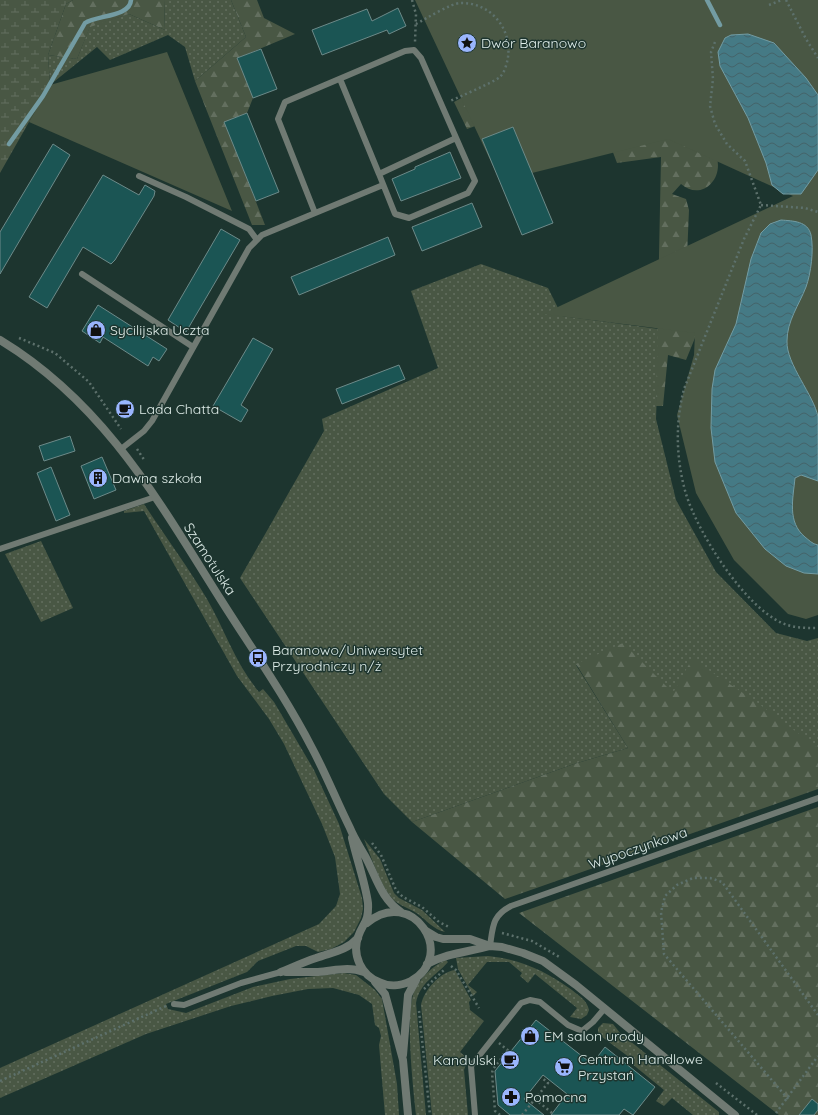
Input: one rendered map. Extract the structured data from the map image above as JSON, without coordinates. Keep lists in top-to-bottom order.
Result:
{
  "streets": {
    "street": ["Szamotulska"],
    "lane": ["Wypoczynkowa"]
  },
  "places": {
    "place": ["Dwór Baranowo"],
    "shop": ["Sycilijska Uczta", "EM salon urody"],
    "cafe": ["Lada Chatta", "Kandulski"],
    "building": ["Dawna szkoła"],
    "bus stop": ["Baranowo/Uniwersytet Przyrodniczy n/ż"],
    "supermarket": ["Centrum Handlowe Przystań"],
    "pharmacy": ["Pomocna"]
  }
}
